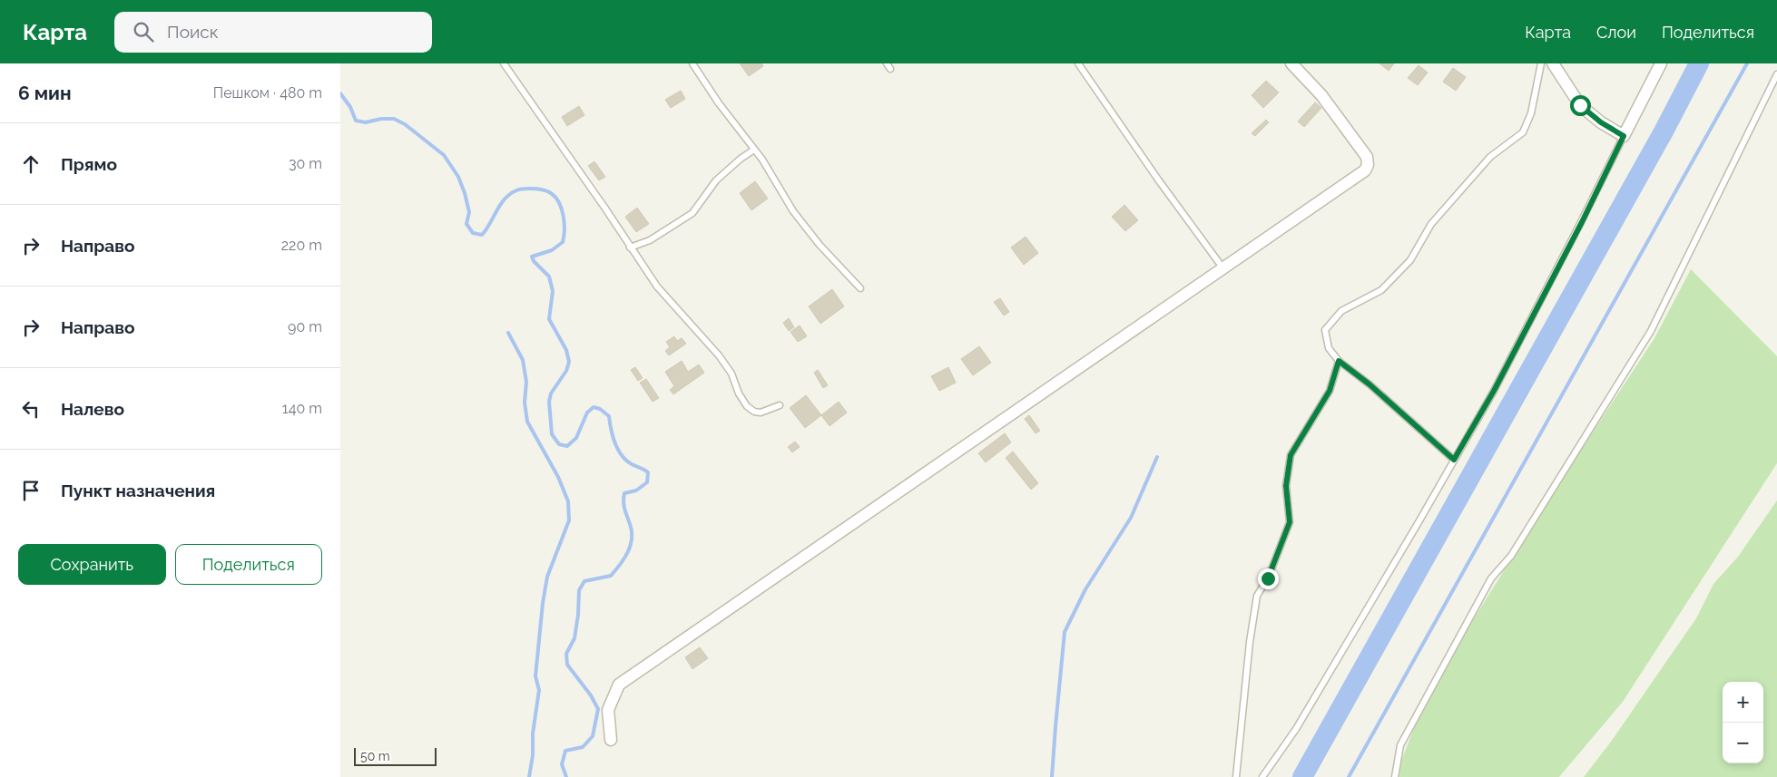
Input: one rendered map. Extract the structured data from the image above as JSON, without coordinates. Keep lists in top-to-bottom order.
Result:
{
  "scale_bar": "50 m",
  "page": {
    "header": "Карта",
    "search": "Поиск",
    "nav": ["Карта", "Слои", "Поделиться"],
    "heading": ["6 мин", "Пешком · 480 m"],
    "list": [
      ["Прямо", "30 m"],
      ["Направо", "220 m"],
      ["Направо", "90 m"],
      ["Налево", "140 m"],
      "Пункт назначения"
    ],
    "buttons": ["Сохранить", "Поделиться"],
    "map_buttons": ["+", "−"],
    "scale": "50 m"
  }
}
